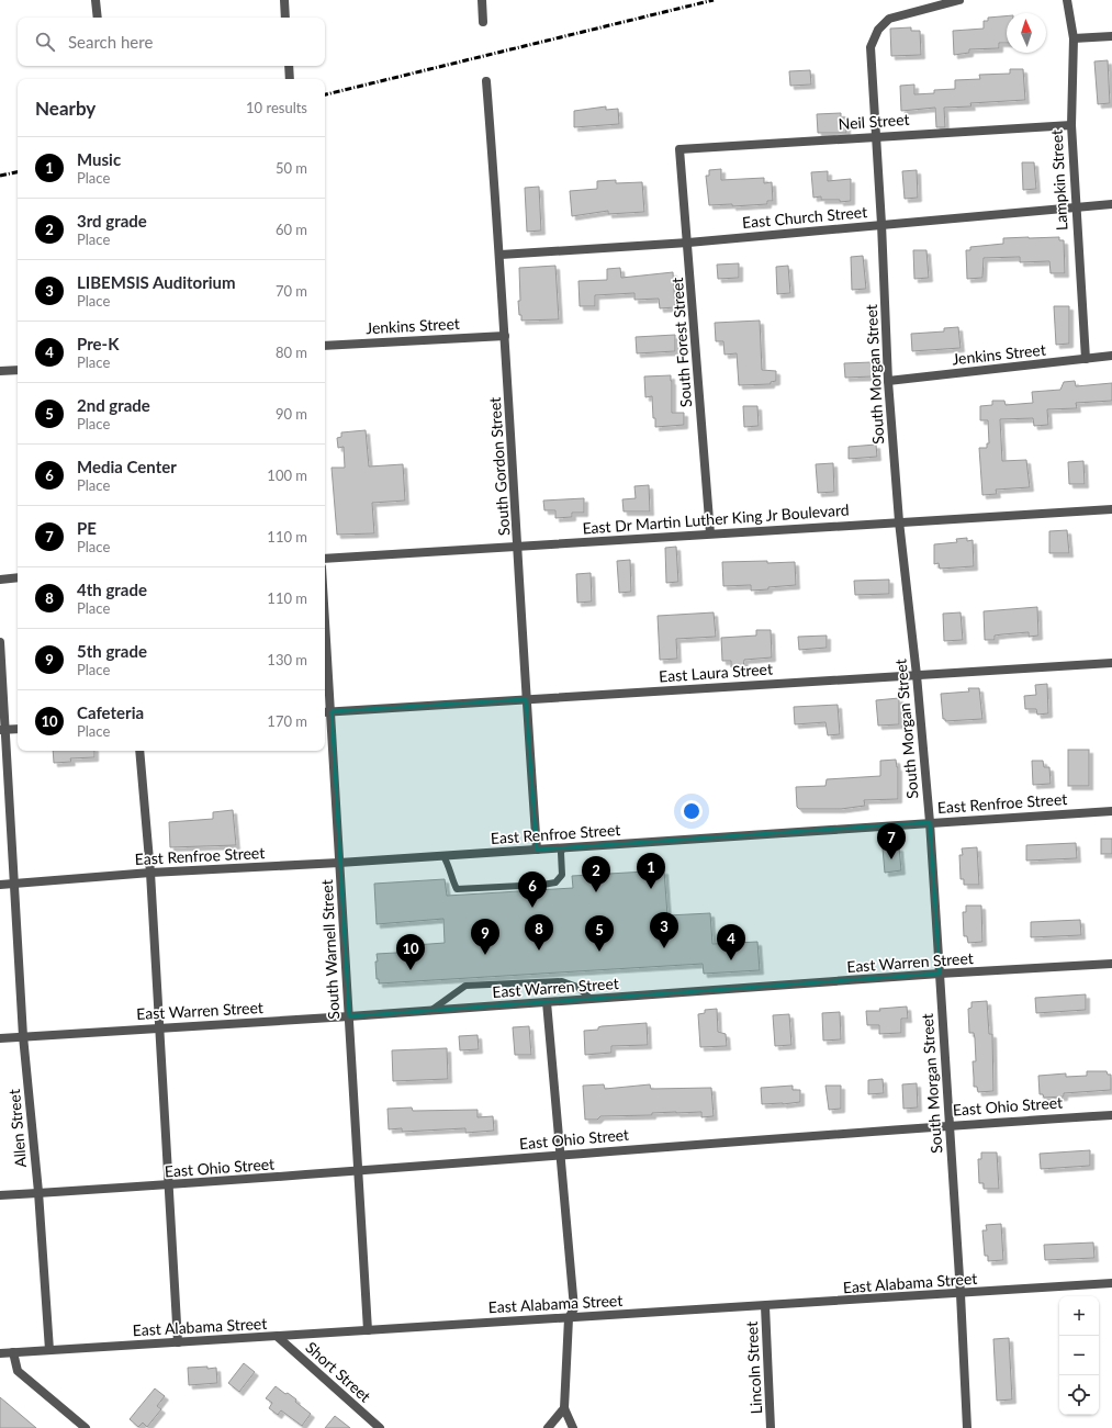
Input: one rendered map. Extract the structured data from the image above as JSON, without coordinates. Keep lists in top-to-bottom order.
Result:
{
  "streets": {
    "street": [
      "Neil Street",
      "Lampkin Street",
      "East Church Street",
      "Jenkins Street",
      "South Forest Street",
      "South Morgan Street",
      "South Gordon Street",
      "East Dr Martin Luther King Jr Boulevard",
      "East Laura Street",
      "East Renfroe Street",
      "South Warnell Street",
      "East Warren Street",
      "East Ohio Street",
      "Allen Street",
      "East Alabama Street",
      "Lincoln Street",
      "Short Street"
    ]
  },
  "crossings": [
    ["Neil Street", "Lampkin Street"],
    ["Neil Street", "South Forest Street"],
    ["Neil Street", "South Morgan Street"],
    ["Lampkin Street", "East Church Street"],
    ["Lampkin Street", "Jenkins Street"],
    ["East Church Street", "South Forest Street"],
    ["East Church Street", "South Morgan Street"],
    ["East Church Street", "South Gordon Street"],
    ["Jenkins Street", "South Morgan Street"],
    ["Jenkins Street", "South Gordon Street"],
    ["South Forest Street", "East Dr Martin Luther King Jr Boulevard"],
    ["South Morgan Street", "East Dr Martin Luther King Jr Boulevard"],
    ["South Morgan Street", "East Laura Street"],
    ["South Morgan Street", "East Renfroe Street"],
    ["South Morgan Street", "East Warren Street"],
    ["South Morgan Street", "East Ohio Street"],
    ["South Morgan Street", "East Alabama Street"],
    ["South Gordon Street", "East Dr Martin Luther King Jr Boulevard"],
    ["South Gordon Street", "East Laura Street"],
    ["South Gordon Street", "East Renfroe Street"],
    ["East Laura Street", "South Warnell Street"],
    ["East Renfroe Street", "South Warnell Street"],
    ["East Renfroe Street", "Allen Street"],
    ["South Warnell Street", "East Warren Street"],
    ["South Warnell Street", "East Ohio Street"],
    ["South Warnell Street", "East Alabama Street"],
    ["East Warren Street", "Allen Street"],
    ["East Ohio Street", "Allen Street"],
    ["Allen Street", "East Alabama Street"],
    ["East Alabama Street", "Lincoln Street"],
    ["East Alabama Street", "Short Street"]
  ],
  "north": "top",
  "page": {
    "search": "Search here",
    "heading": ["Nearby", "10 results"],
    "list": [
      {
        "mark": "1",
        "name": "Music",
        "note": "Place",
        "value": "50 m"
      },
      {
        "mark": "2",
        "name": "3rd grade",
        "note": "Place",
        "value": "60 m"
      },
      {
        "mark": "3",
        "name": "LIBEMSIS Auditorium",
        "note": "Place",
        "value": "70 m"
      },
      {
        "mark": "4",
        "name": "Pre-K",
        "note": "Place",
        "value": "80 m"
      },
      {
        "mark": "5",
        "name": "2nd grade",
        "note": "Place",
        "value": "90 m"
      },
      {
        "mark": "6",
        "name": "Media Center",
        "note": "Place",
        "value": "100 m"
      },
      {
        "mark": "7",
        "name": "PE",
        "note": "Place",
        "value": "110 m"
      },
      {
        "mark": "8",
        "name": "4th grade",
        "note": "Place",
        "value": "110 m"
      },
      {
        "mark": "9",
        "name": "5th grade",
        "note": "Place",
        "value": "130 m"
      },
      {
        "mark": "10",
        "name": "Cafeteria",
        "note": "Place",
        "value": "170 m"
      }
    ],
    "pins": [
      "7",
      "1",
      "2",
      "6",
      "3",
      "8",
      "5",
      "9",
      "4",
      "10"
    ],
    "map_buttons": ["+", "−"]
  }
}
